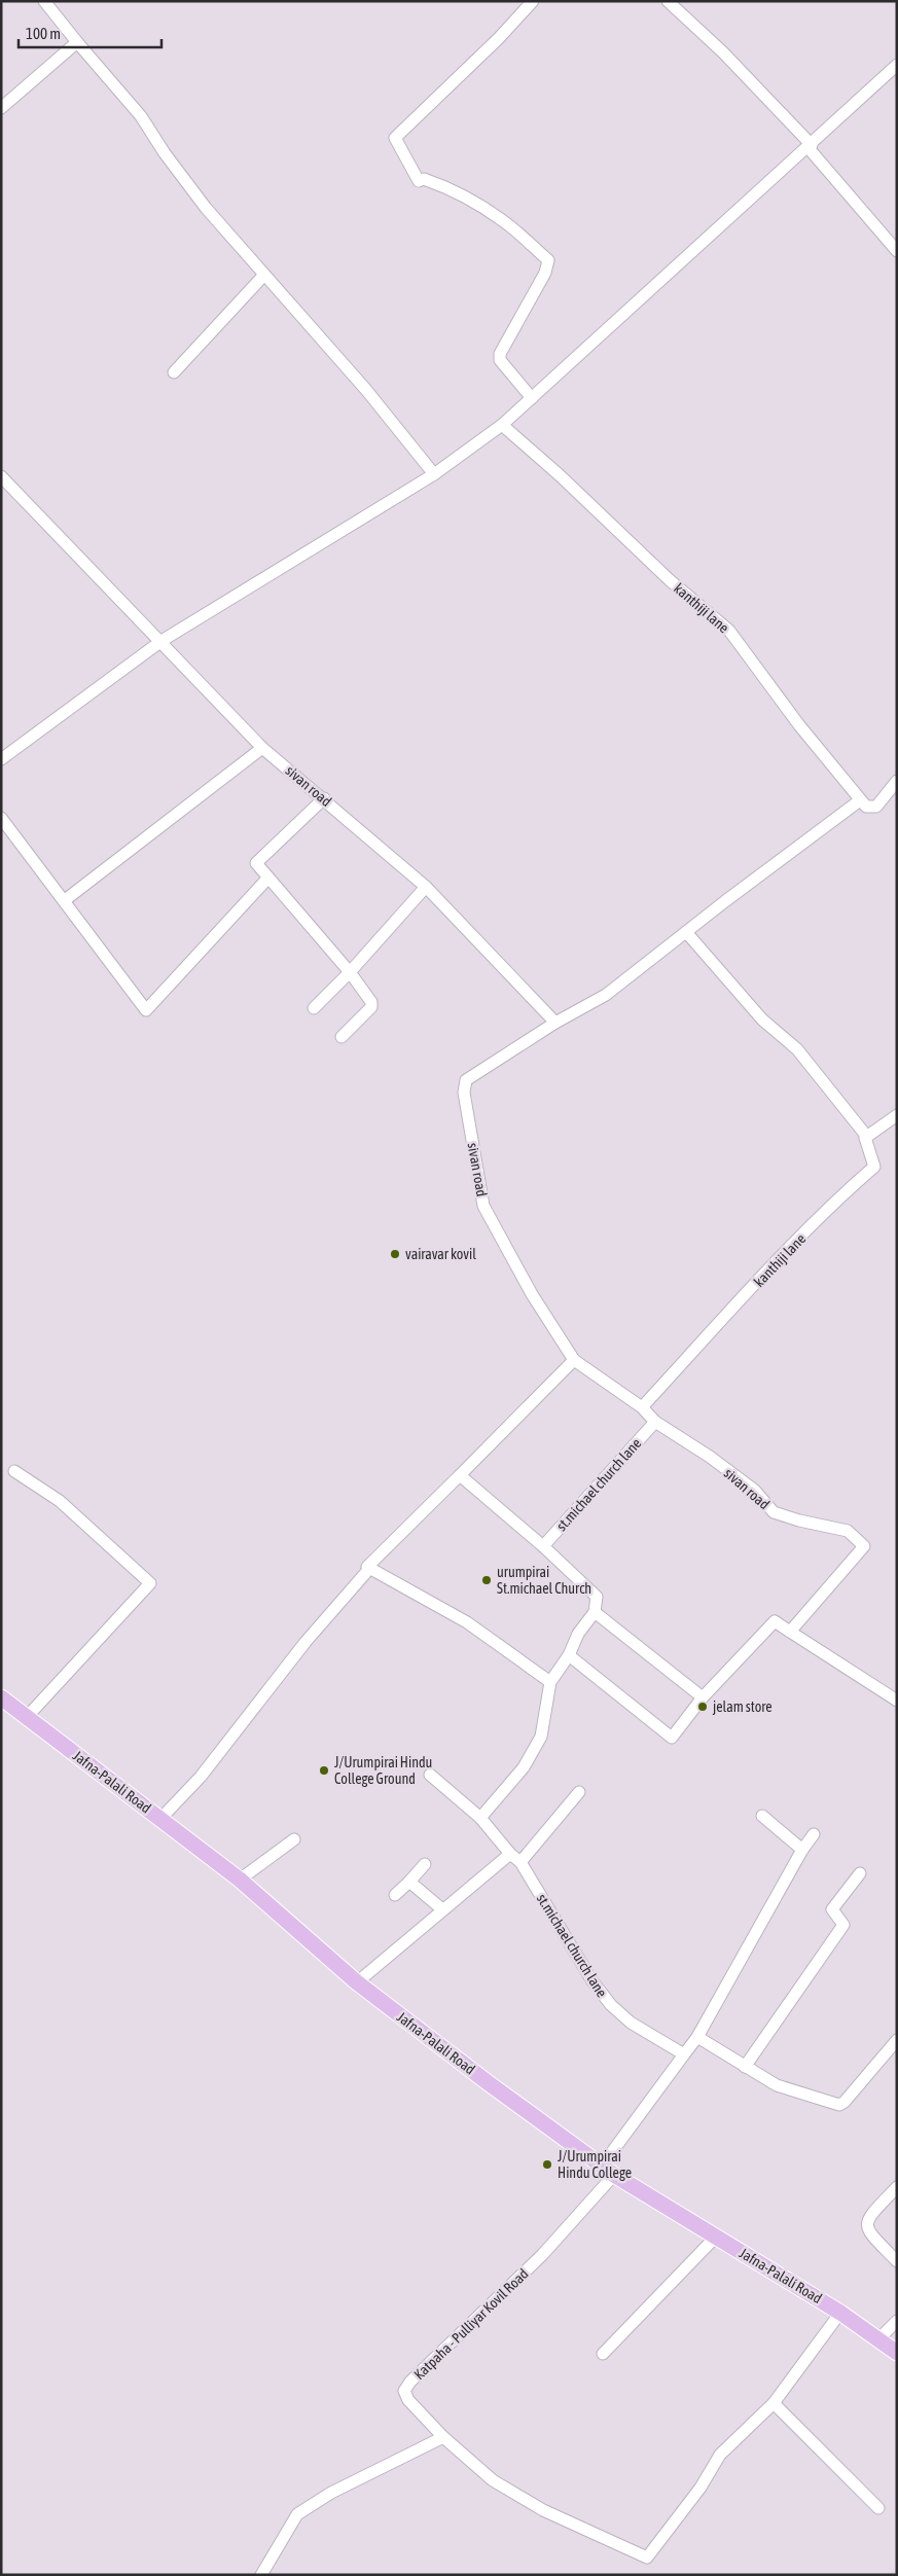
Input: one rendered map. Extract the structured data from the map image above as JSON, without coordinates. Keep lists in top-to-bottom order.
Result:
{
  "streets": {
    "main road": ["Jafna-Palali Road"],
    "street": [
      "kanthiji lane",
      "sivan road",
      "st.michael church lane",
      "Katpaha - Pulliyar Kovil Road"
    ]
  },
  "crossings": [
    ["kanthiji lane", "sivan road"],
    ["sivan road", "st.michael church lane"],
    ["Jafna-Palali Road", "Katpaha - Pulliyar Kovil Road"]
  ],
  "places": [
    "vairavar kovil",
    "urumpirai St.michael Church",
    "jelam store",
    "J/Urumpirai Hindu College Ground",
    "J/Urumpirai Hindu College"
  ],
  "scale_bar": "100 m"
}
